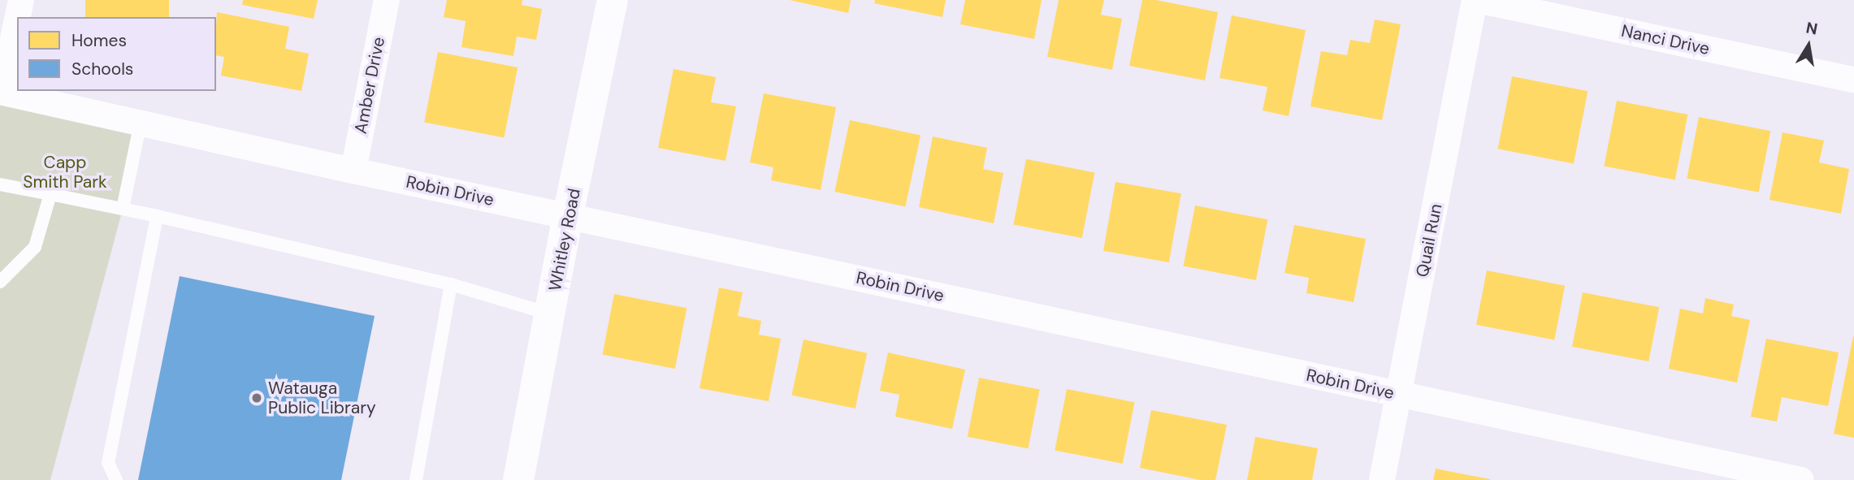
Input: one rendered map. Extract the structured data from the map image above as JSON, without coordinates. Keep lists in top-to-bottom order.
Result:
{
  "streets": {
    "street": [
      "Nanci Drive",
      "Amber Drive",
      "Robin Drive",
      "Whitley Road",
      "Quail Run"
    ]
  },
  "crossings": [
    ["Nanci Drive", "Quail Run"],
    ["Amber Drive", "Robin Drive"],
    ["Robin Drive", "Whitley Road"],
    ["Robin Drive", "Quail Run"]
  ],
  "parks": ["Capp Smith Park"],
  "places": ["Watauga Public Library"],
  "legend": ["Homes", "Schools"],
  "north": "top"
}
